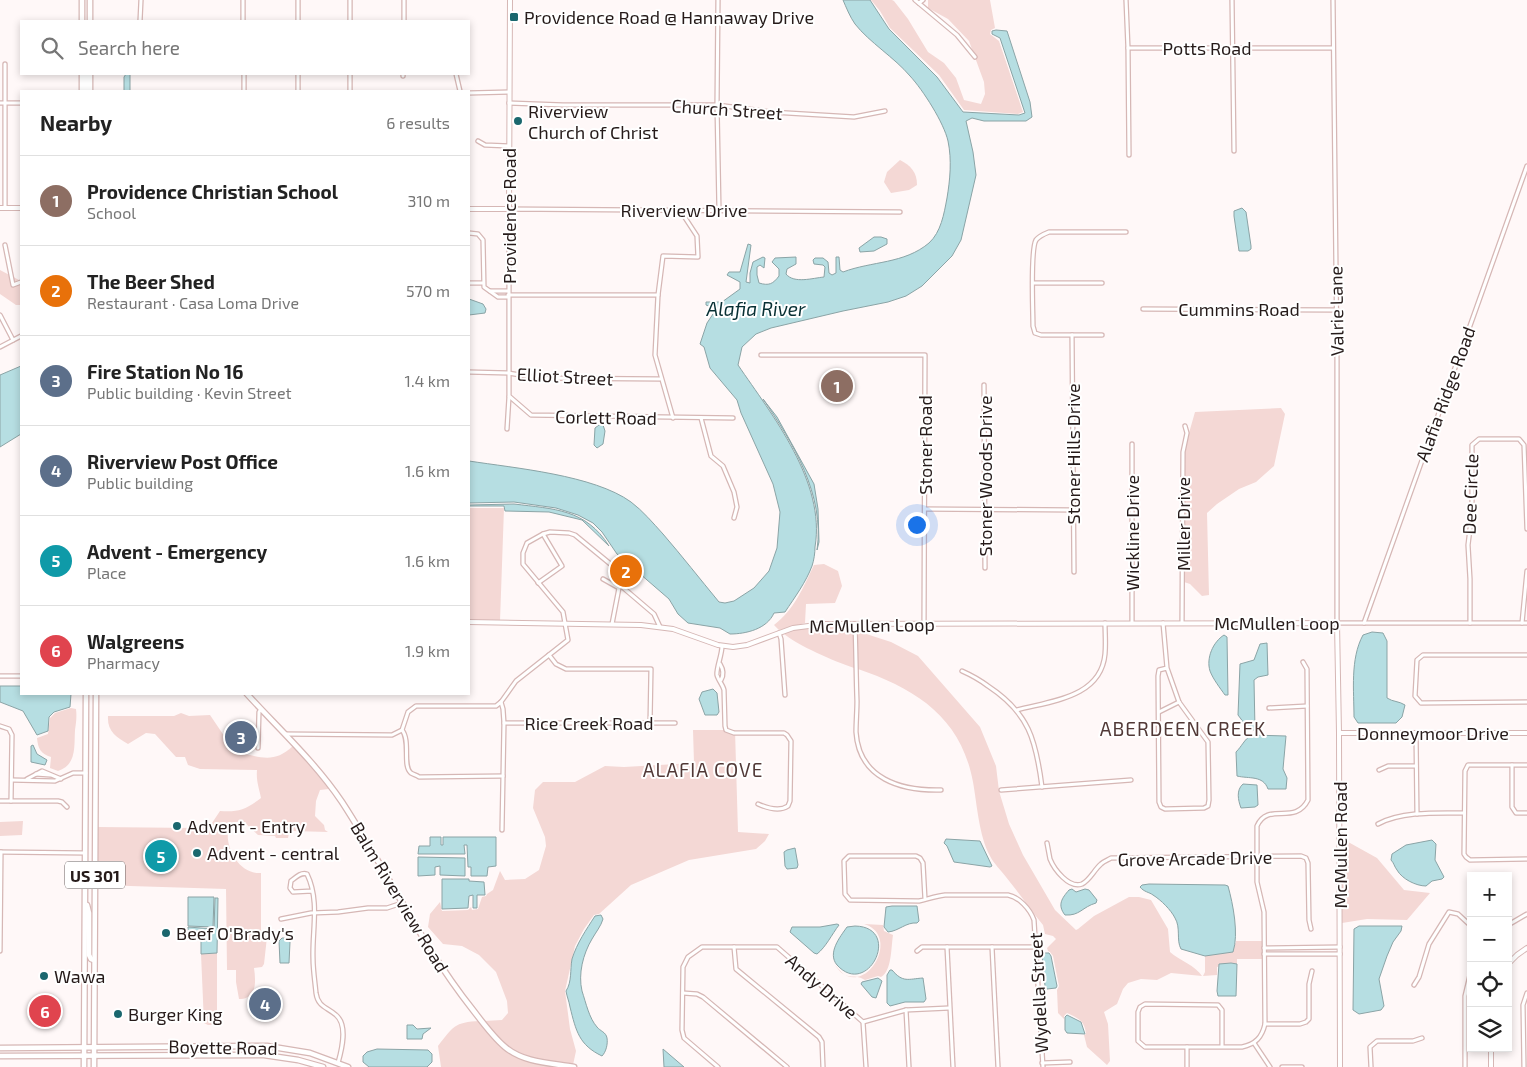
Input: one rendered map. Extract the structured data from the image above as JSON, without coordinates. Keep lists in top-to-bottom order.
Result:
{
  "streets": {
    "main road": ["US 301", "Balm Riverview Road", "Boyette Road"],
    "street": [
      "Potts Road",
      "Church Street",
      "Riverview Drive",
      "Providence Road",
      "Cummins Road",
      "Valrie Lane",
      "Elliot Street",
      "Alafia Ridge Road",
      "Corlett Road",
      "Stoner Road",
      "Stoner Hills Drive",
      "Stoner Woods Drive",
      "Dee Circle",
      "Miller Drive",
      "Wickline Drive",
      "McMullen Loop",
      "Rice Creek Road",
      "Donneymoor Drive",
      "McMullen Road",
      "Grove Arcade Drive",
      "Andy Drive",
      "Wydella Street"
    ]
  },
  "crossings": [
    ["Potts Road", "Valrie Lane"],
    ["Church Street", "Providence Road"],
    ["Riverview Drive", "Providence Road"],
    ["Providence Road", "Elliot Street"],
    ["Cummins Road", "Valrie Lane"],
    ["Valrie Lane", "McMullen Loop"],
    ["Valrie Lane", "McMullen Road"],
    ["Alafia Ridge Road", "McMullen Loop"],
    ["Stoner Road", "McMullen Loop"],
    ["Dee Circle", "McMullen Loop"],
    ["Miller Drive", "McMullen Loop"],
    ["Wickline Drive", "McMullen Loop"],
    ["McMullen Loop", "McMullen Road"],
    ["Donneymoor Drive", "McMullen Road"],
    ["US 301", "Boyette Road"]
  ],
  "districts": ["ABERDEEN CREEK", "ALAFIA COVE"],
  "water": ["Alafia River"],
  "places": {
    "transit": ["Providence Road @ Hannaway Drive"],
    "other": [
      "Riverview Church of Christ",
      "Advent - Entry",
      "Advent - central",
      "Beef O'Brady's",
      "Wawa",
      "Burger King"
    ]
  },
  "page": {
    "search": "Search here",
    "heading": ["Nearby", "6 results"],
    "list": [
      {
        "mark": "1",
        "name": "Providence Christian School",
        "note": "School",
        "value": "310 m"
      },
      {
        "mark": "2",
        "name": "The Beer Shed",
        "note": "Restaurant · Casa Loma Drive",
        "value": "570 m"
      },
      {
        "mark": "3",
        "name": "Fire Station No 16",
        "note": "Public building · Kevin Street",
        "value": "1.4 km"
      },
      {
        "mark": "4",
        "name": "Riverview Post Office",
        "note": "Public building",
        "value": "1.6 km"
      },
      {
        "mark": "5",
        "name": "Advent - Emergency",
        "note": "Place",
        "value": "1.6 km"
      },
      {
        "mark": "6",
        "name": "Walgreens",
        "note": "Pharmacy",
        "value": "1.9 km"
      }
    ],
    "pins": [
      "1",
      "2",
      "3",
      "5",
      "4",
      "6"
    ],
    "map_buttons": ["+", "−"]
  }
}
